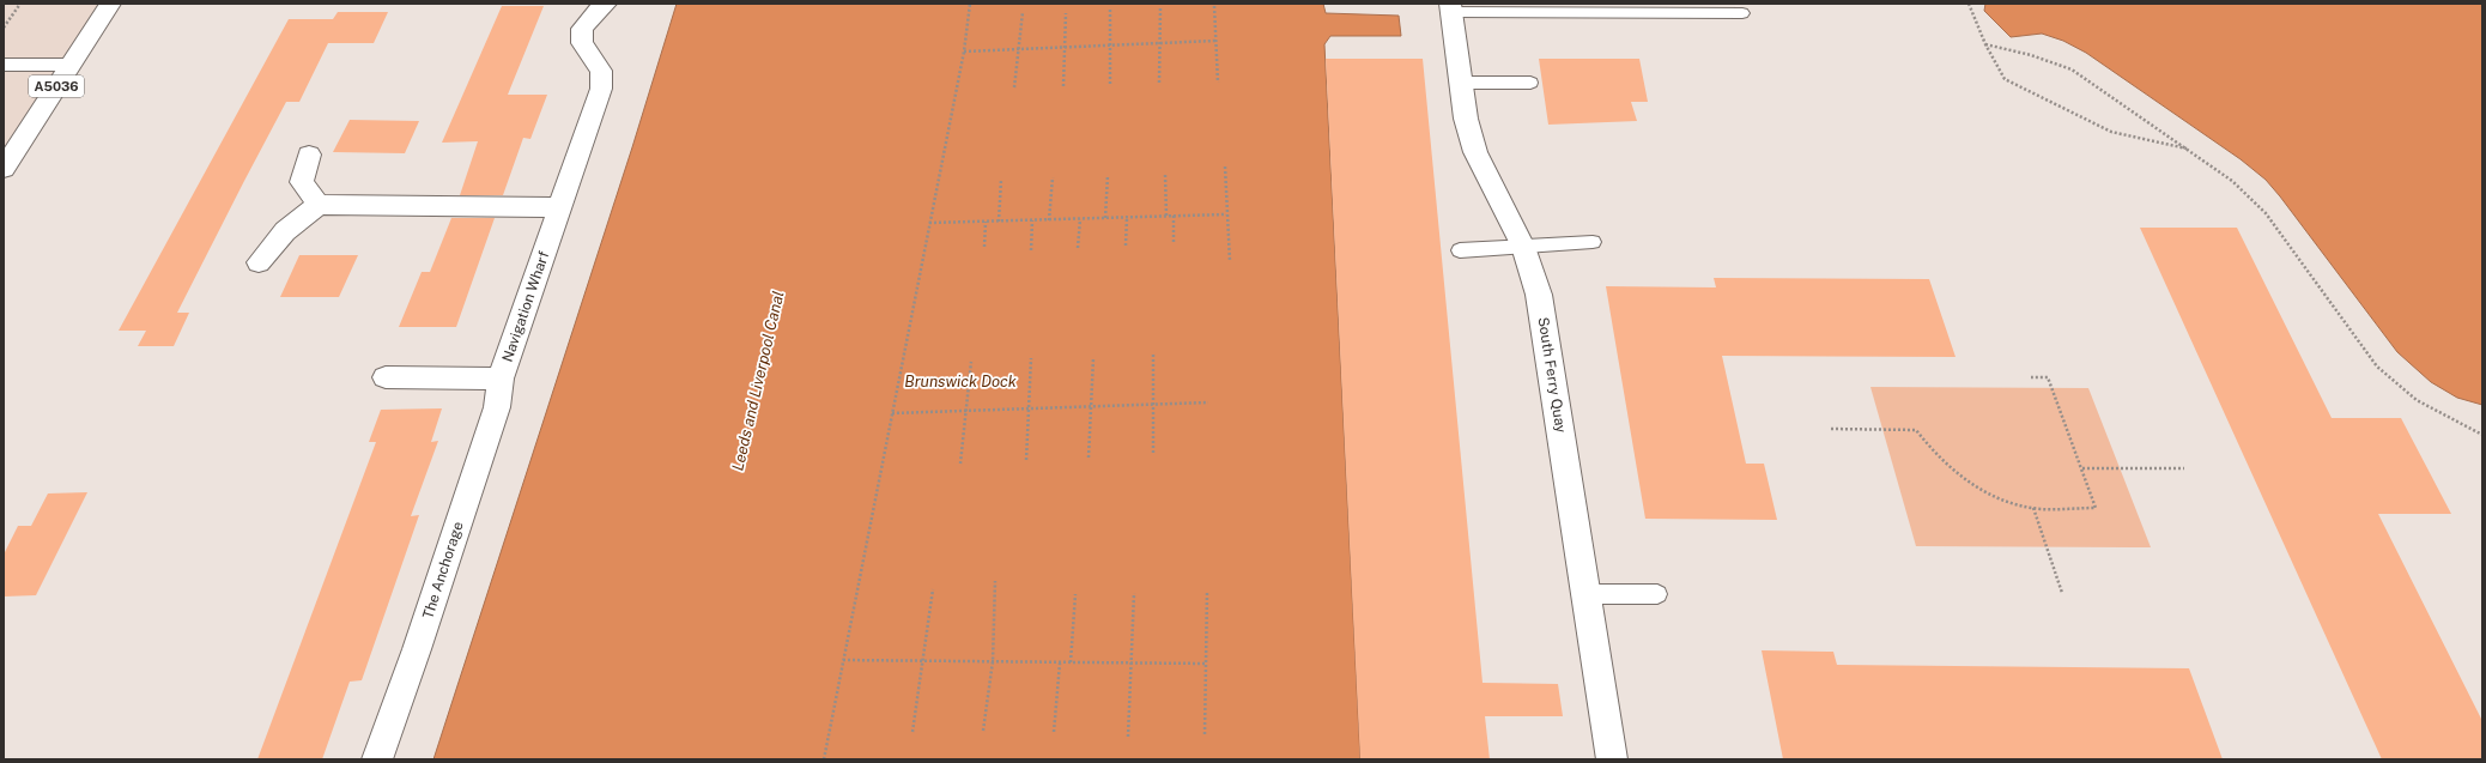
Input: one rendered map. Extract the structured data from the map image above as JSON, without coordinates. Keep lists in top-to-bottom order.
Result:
{
  "streets": {
    "street": [
      "A5036",
      "Navigation Wharf",
      "South Ferry Quay",
      "The Anchorage"
    ]
  },
  "crossings": [
    ["Navigation Wharf", "The Anchorage"]
  ],
  "water": ["Leeds and Liverpool Canal", "Brunswick Dock"]
}
